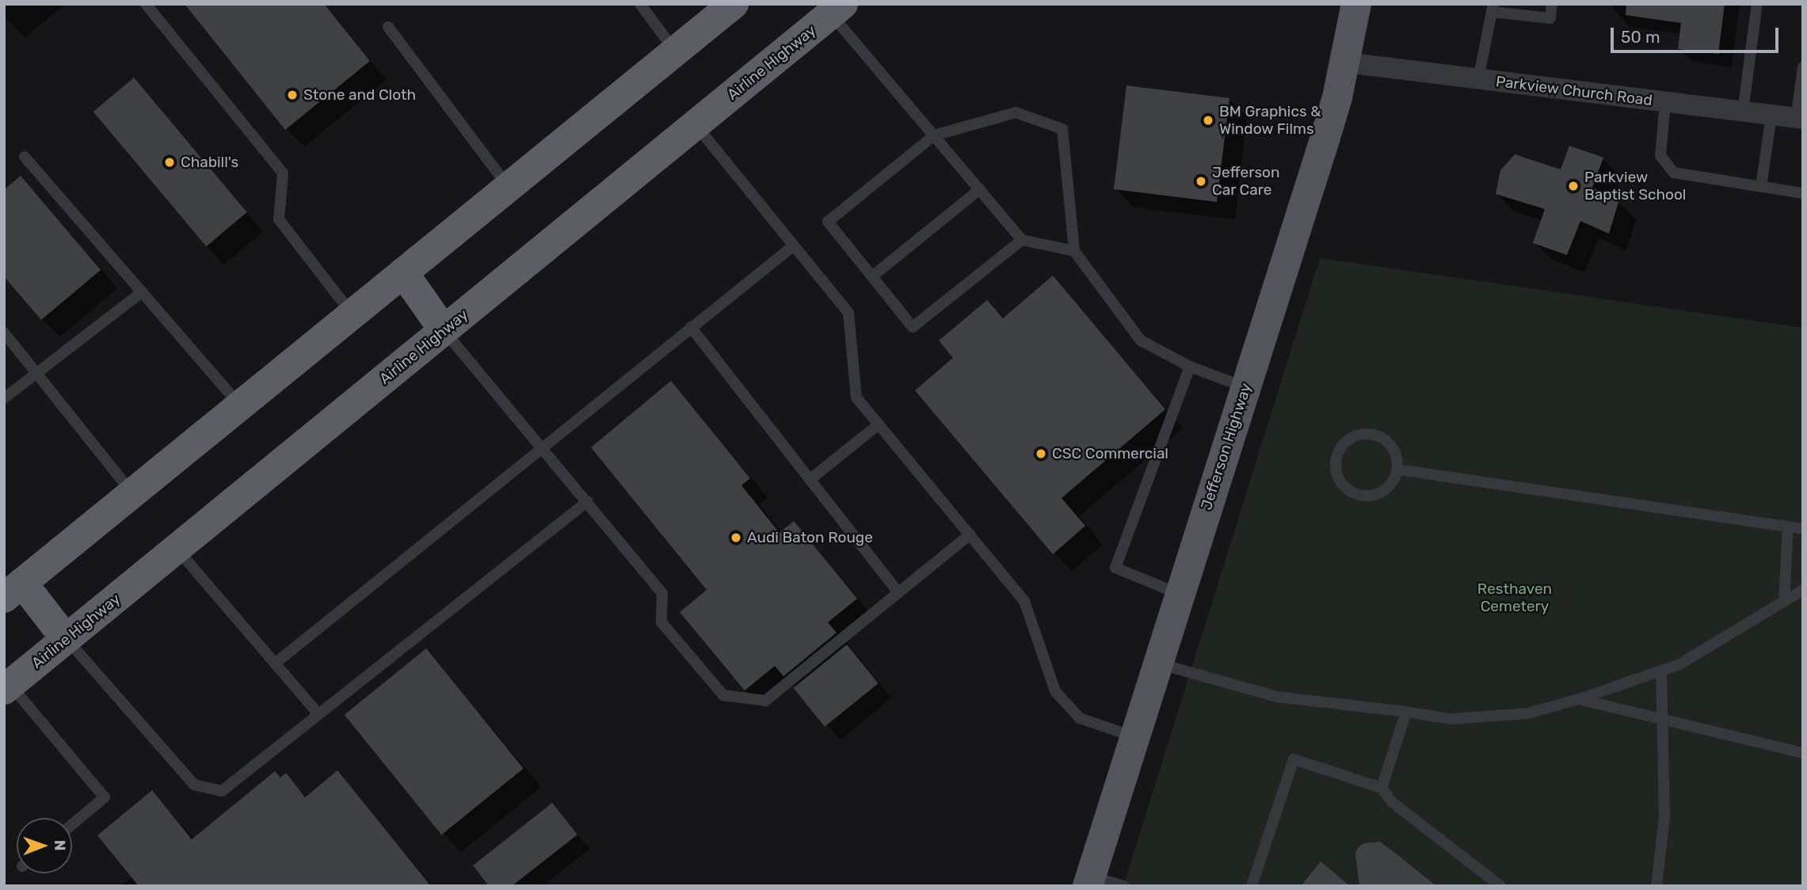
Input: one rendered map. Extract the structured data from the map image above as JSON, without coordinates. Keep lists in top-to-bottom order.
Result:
{
  "streets": {
    "highway": ["Airline Highway"],
    "main road": ["Jefferson Highway"],
    "street": ["Parkview Church Road"]
  },
  "crossings": [
    ["Parkview Church Road", "Jefferson Highway"]
  ],
  "parks": ["Resthaven Cemetery"],
  "places": [
    "Stone and Cloth",
    "BM Graphics & Window Films",
    "Chabill's",
    "Jefferson Car Care",
    "Parkview Baptist School",
    "CSC Commercial",
    "Audi Baton Rouge"
  ],
  "scale_bar": "50 m",
  "north": "right"
}
